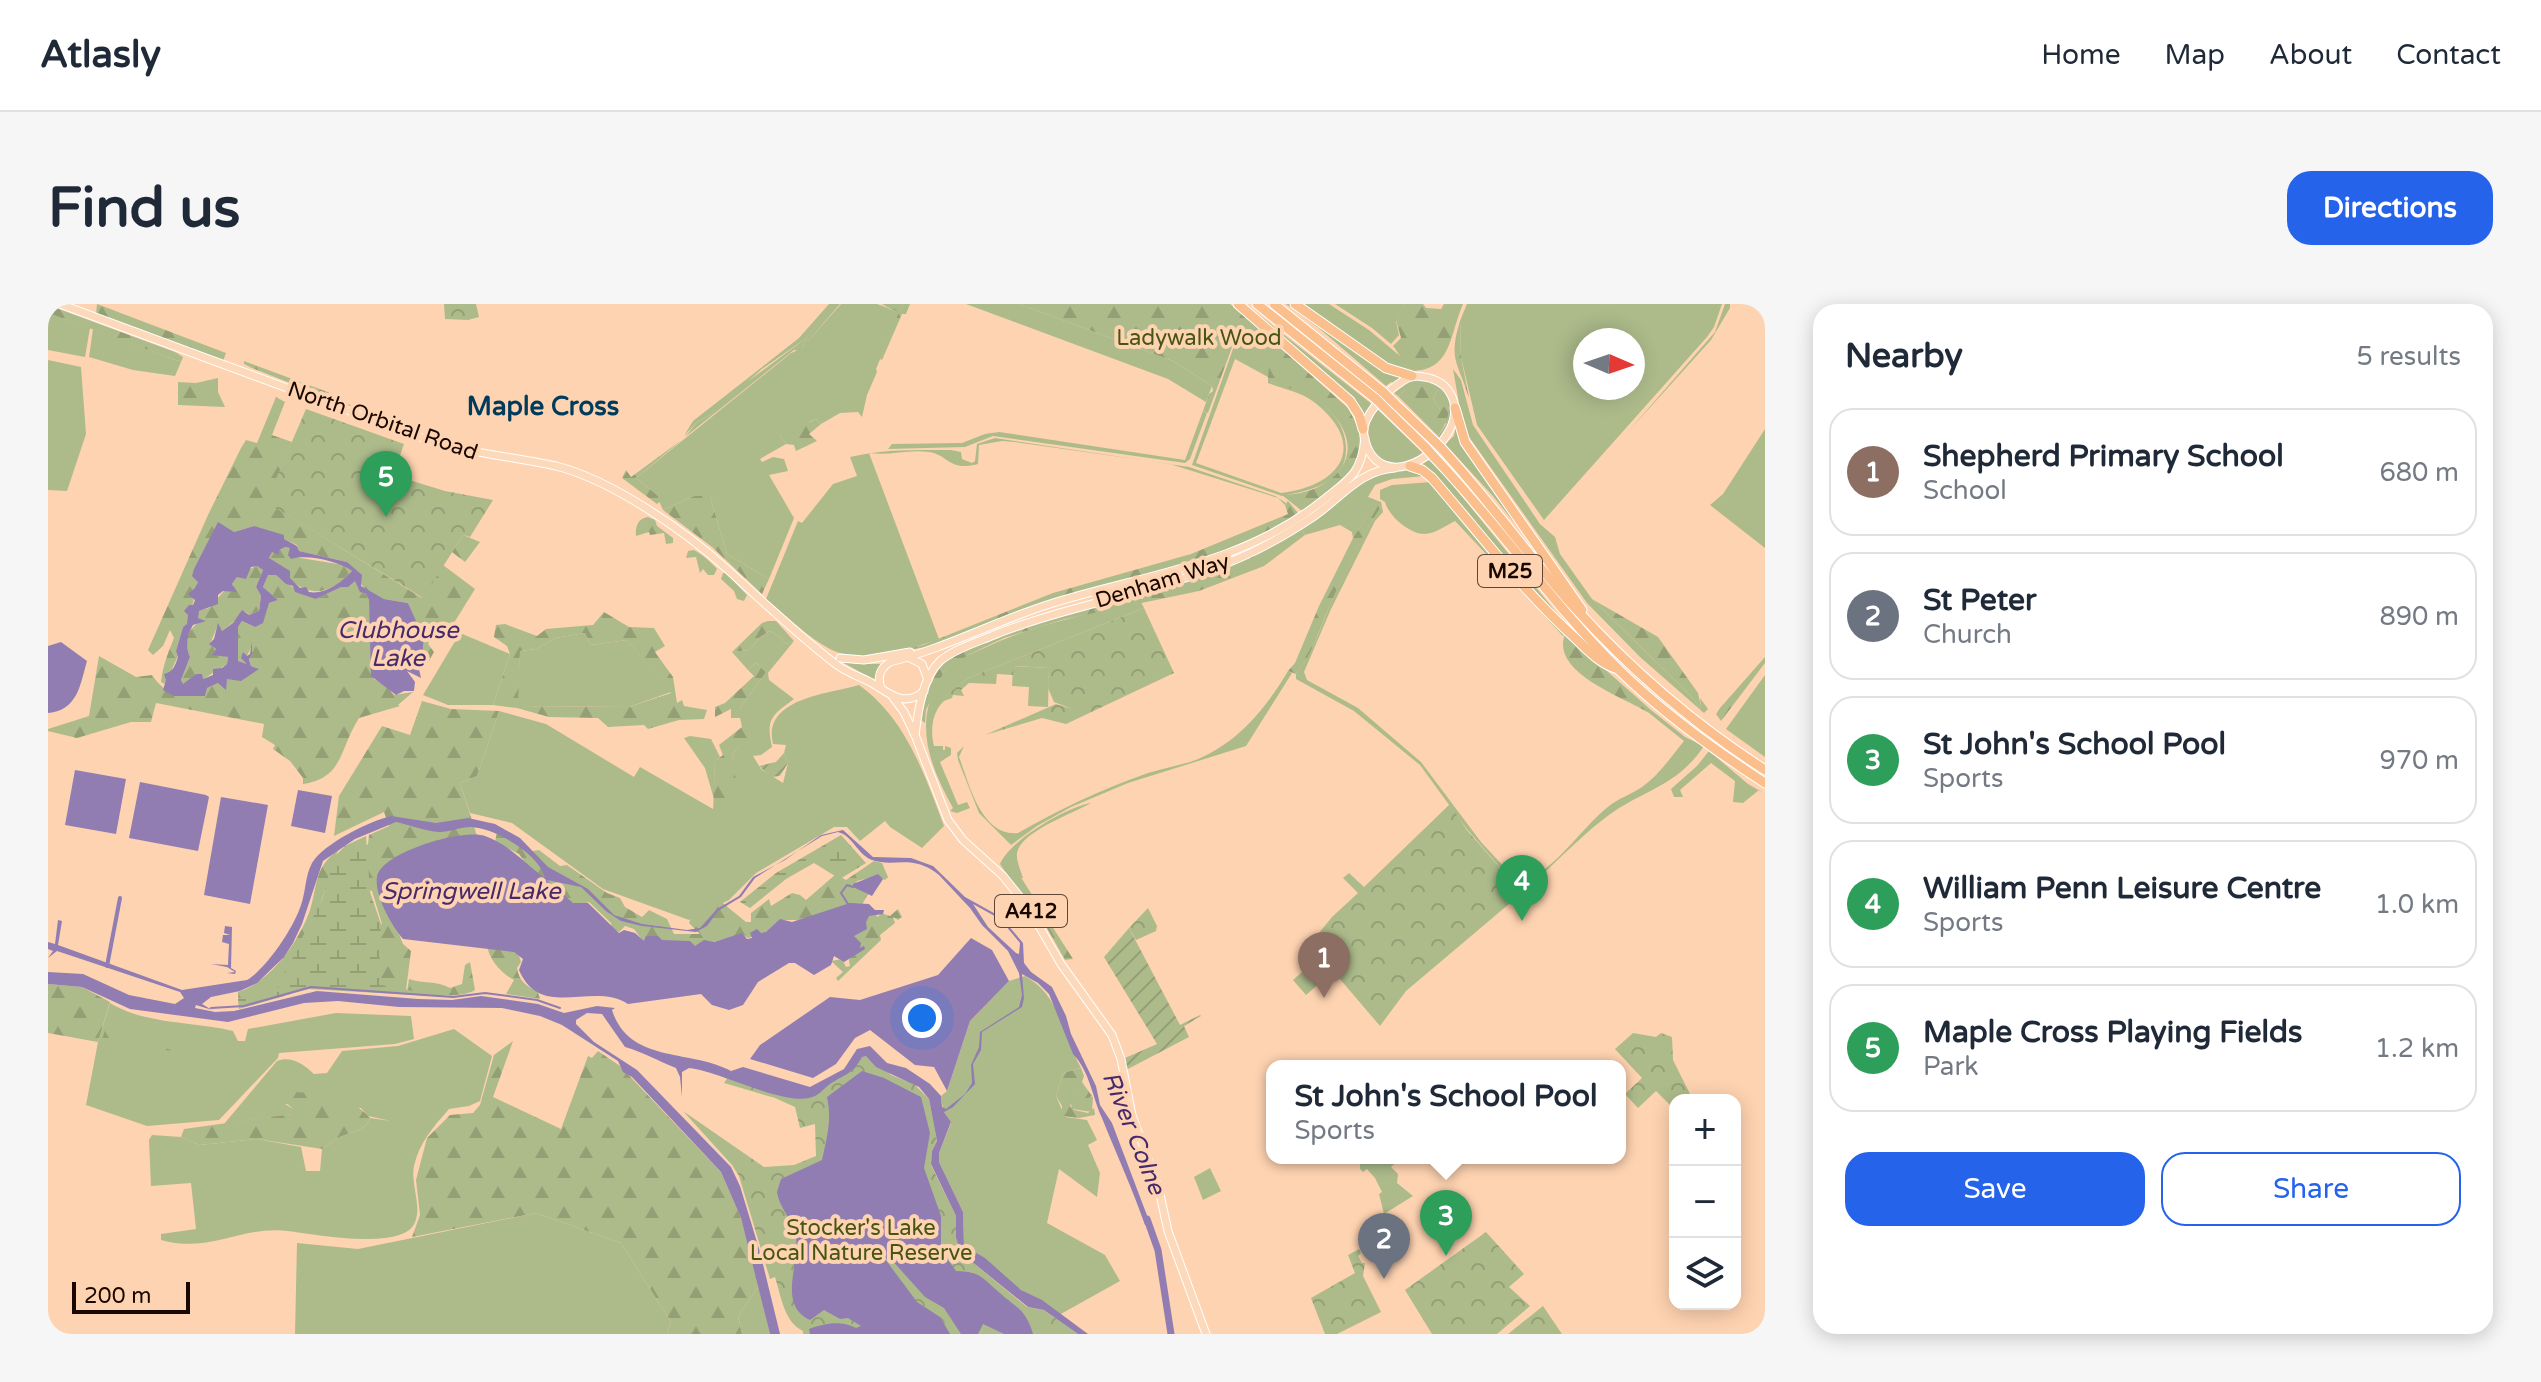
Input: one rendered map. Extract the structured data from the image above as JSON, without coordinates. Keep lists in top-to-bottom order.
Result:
{
  "streets": {
    "highway": ["M25"],
    "main road": ["North Orbital Road", "Denham Way", "A412"]
  },
  "crossings": [
    ["M25", "Denham Way"],
    ["Denham Way", "A412"]
  ],
  "districts": ["Maple Cross"],
  "water": ["Clubhouse Lake", "Springwell Lake", "River Colne"],
  "parks": ["Ladywalk Wood", "Stocker's Lake Local Nature Reserve"],
  "scale_bar": "200 m",
  "north": "right",
  "page": {
    "header": "Atlasly",
    "nav": [
      "Home",
      "Map",
      "About",
      "Contact"
    ],
    "buttons": [
      "Directions",
      ["Save", "Share"]
    ],
    "title": "Find us",
    "heading": ["Nearby", "5 results"],
    "list": [
      {
        "mark": "1",
        "name": "Shepherd Primary School",
        "note": "School",
        "value": "680 m"
      },
      {
        "mark": "2",
        "name": "St Peter",
        "note": "Church",
        "value": "890 m"
      },
      {
        "mark": "3",
        "name": "St John's School Pool",
        "note": "Sports",
        "value": "970 m"
      },
      {
        "mark": "4",
        "name": "William Penn Leisure Centre",
        "note": "Sports",
        "value": "1.0 km"
      },
      {
        "mark": "5",
        "name": "Maple Cross Playing Fields",
        "note": "Park",
        "value": "1.2 km"
      }
    ],
    "pins": [
      "5",
      "4",
      "1",
      "3",
      "2"
    ],
    "popup": ["St John's School Pool", "Sports"],
    "map_buttons": ["+", "−"],
    "scale": "200 m"
  }
}
